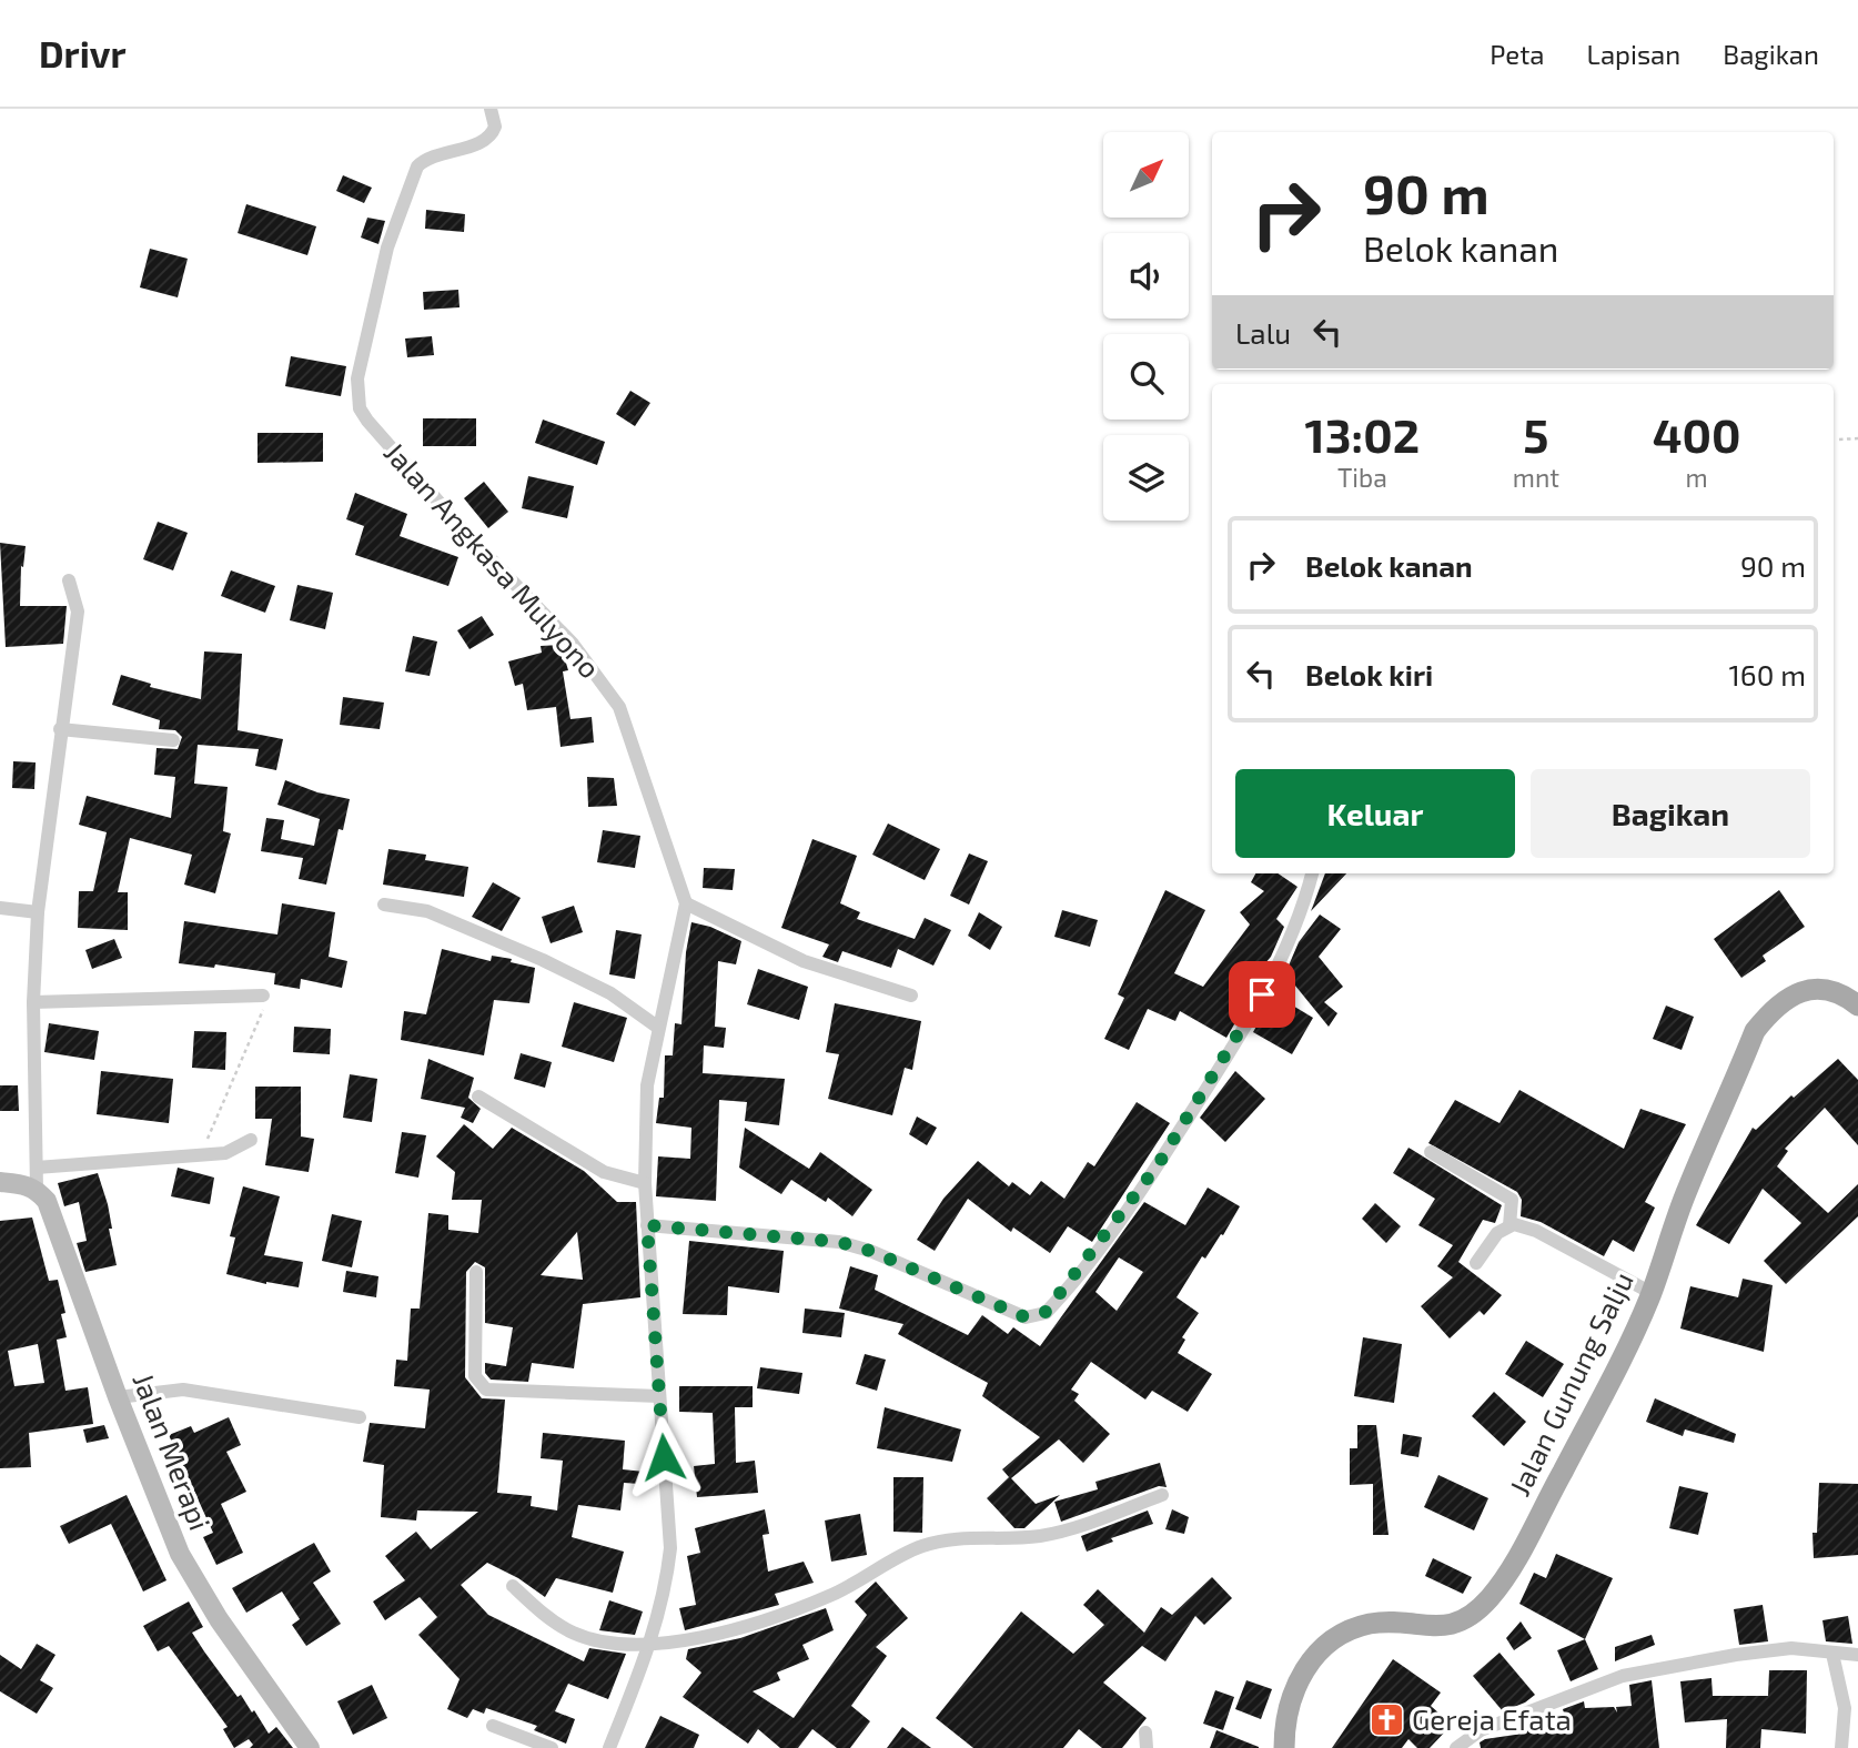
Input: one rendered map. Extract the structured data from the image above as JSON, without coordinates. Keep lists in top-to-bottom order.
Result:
{
  "streets": {
    "main road": ["Jalan Gunung Salju"],
    "street": ["Jalan Angkasa Mulyono", "Jalan Merapi"]
  },
  "places": {
    "church": ["Gereja Efata"]
  },
  "north": "top right",
  "page": {
    "header": "Drivr",
    "nav": ["Peta", "Lapisan", "Bagikan"],
    "turn": ["90 m", "Belok kanan"],
    "then": "Lalu",
    "eta": [
      "13:02",
      "Tiba",
      "5",
      "mnt",
      "400",
      "m"
    ],
    "list": [
      {
        "name": "Belok kanan",
        "value": "90 m"
      },
      {
        "name": "Belok kiri",
        "value": "160 m"
      }
    ],
    "buttons": ["Keluar", "Bagikan"]
  }
}
